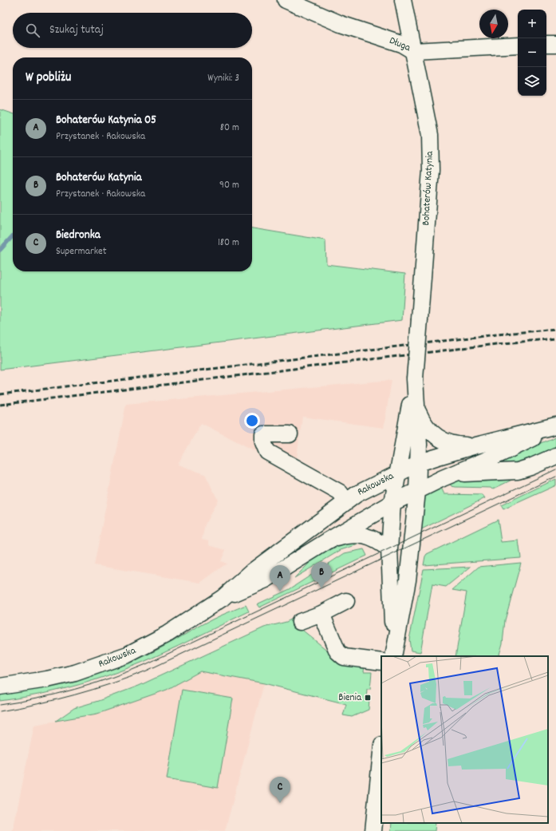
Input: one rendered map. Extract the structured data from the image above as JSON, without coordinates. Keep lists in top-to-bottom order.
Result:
{
  "streets": {
    "street": ["Długa", "Bohaterów Katynia", "Rakowska"]
  },
  "crossings": [
    ["Długa", "Bohaterów Katynia"],
    ["Bohaterów Katynia", "Rakowska"]
  ],
  "places": {
    "transit": ["Bienia"]
  },
  "north": "bottom",
  "page": {
    "map_buttons": ["+", "−"],
    "search": "Szukaj tutaj",
    "heading": ["W pobliżu", "Wyniki: 3"],
    "list": [
      {
        "mark": "A",
        "name": "Bohaterów Katynia 05",
        "note": "Przystanek · Rakowska",
        "value": "80 m"
      },
      {
        "mark": "B",
        "name": "Bohaterów Katynia",
        "note": "Przystanek · Rakowska",
        "value": "90 m"
      },
      {
        "mark": "C",
        "name": "Biedronka",
        "note": "Supermarket",
        "value": "180 m"
      }
    ],
    "pins": ["B", "A", "C"]
  }
}
